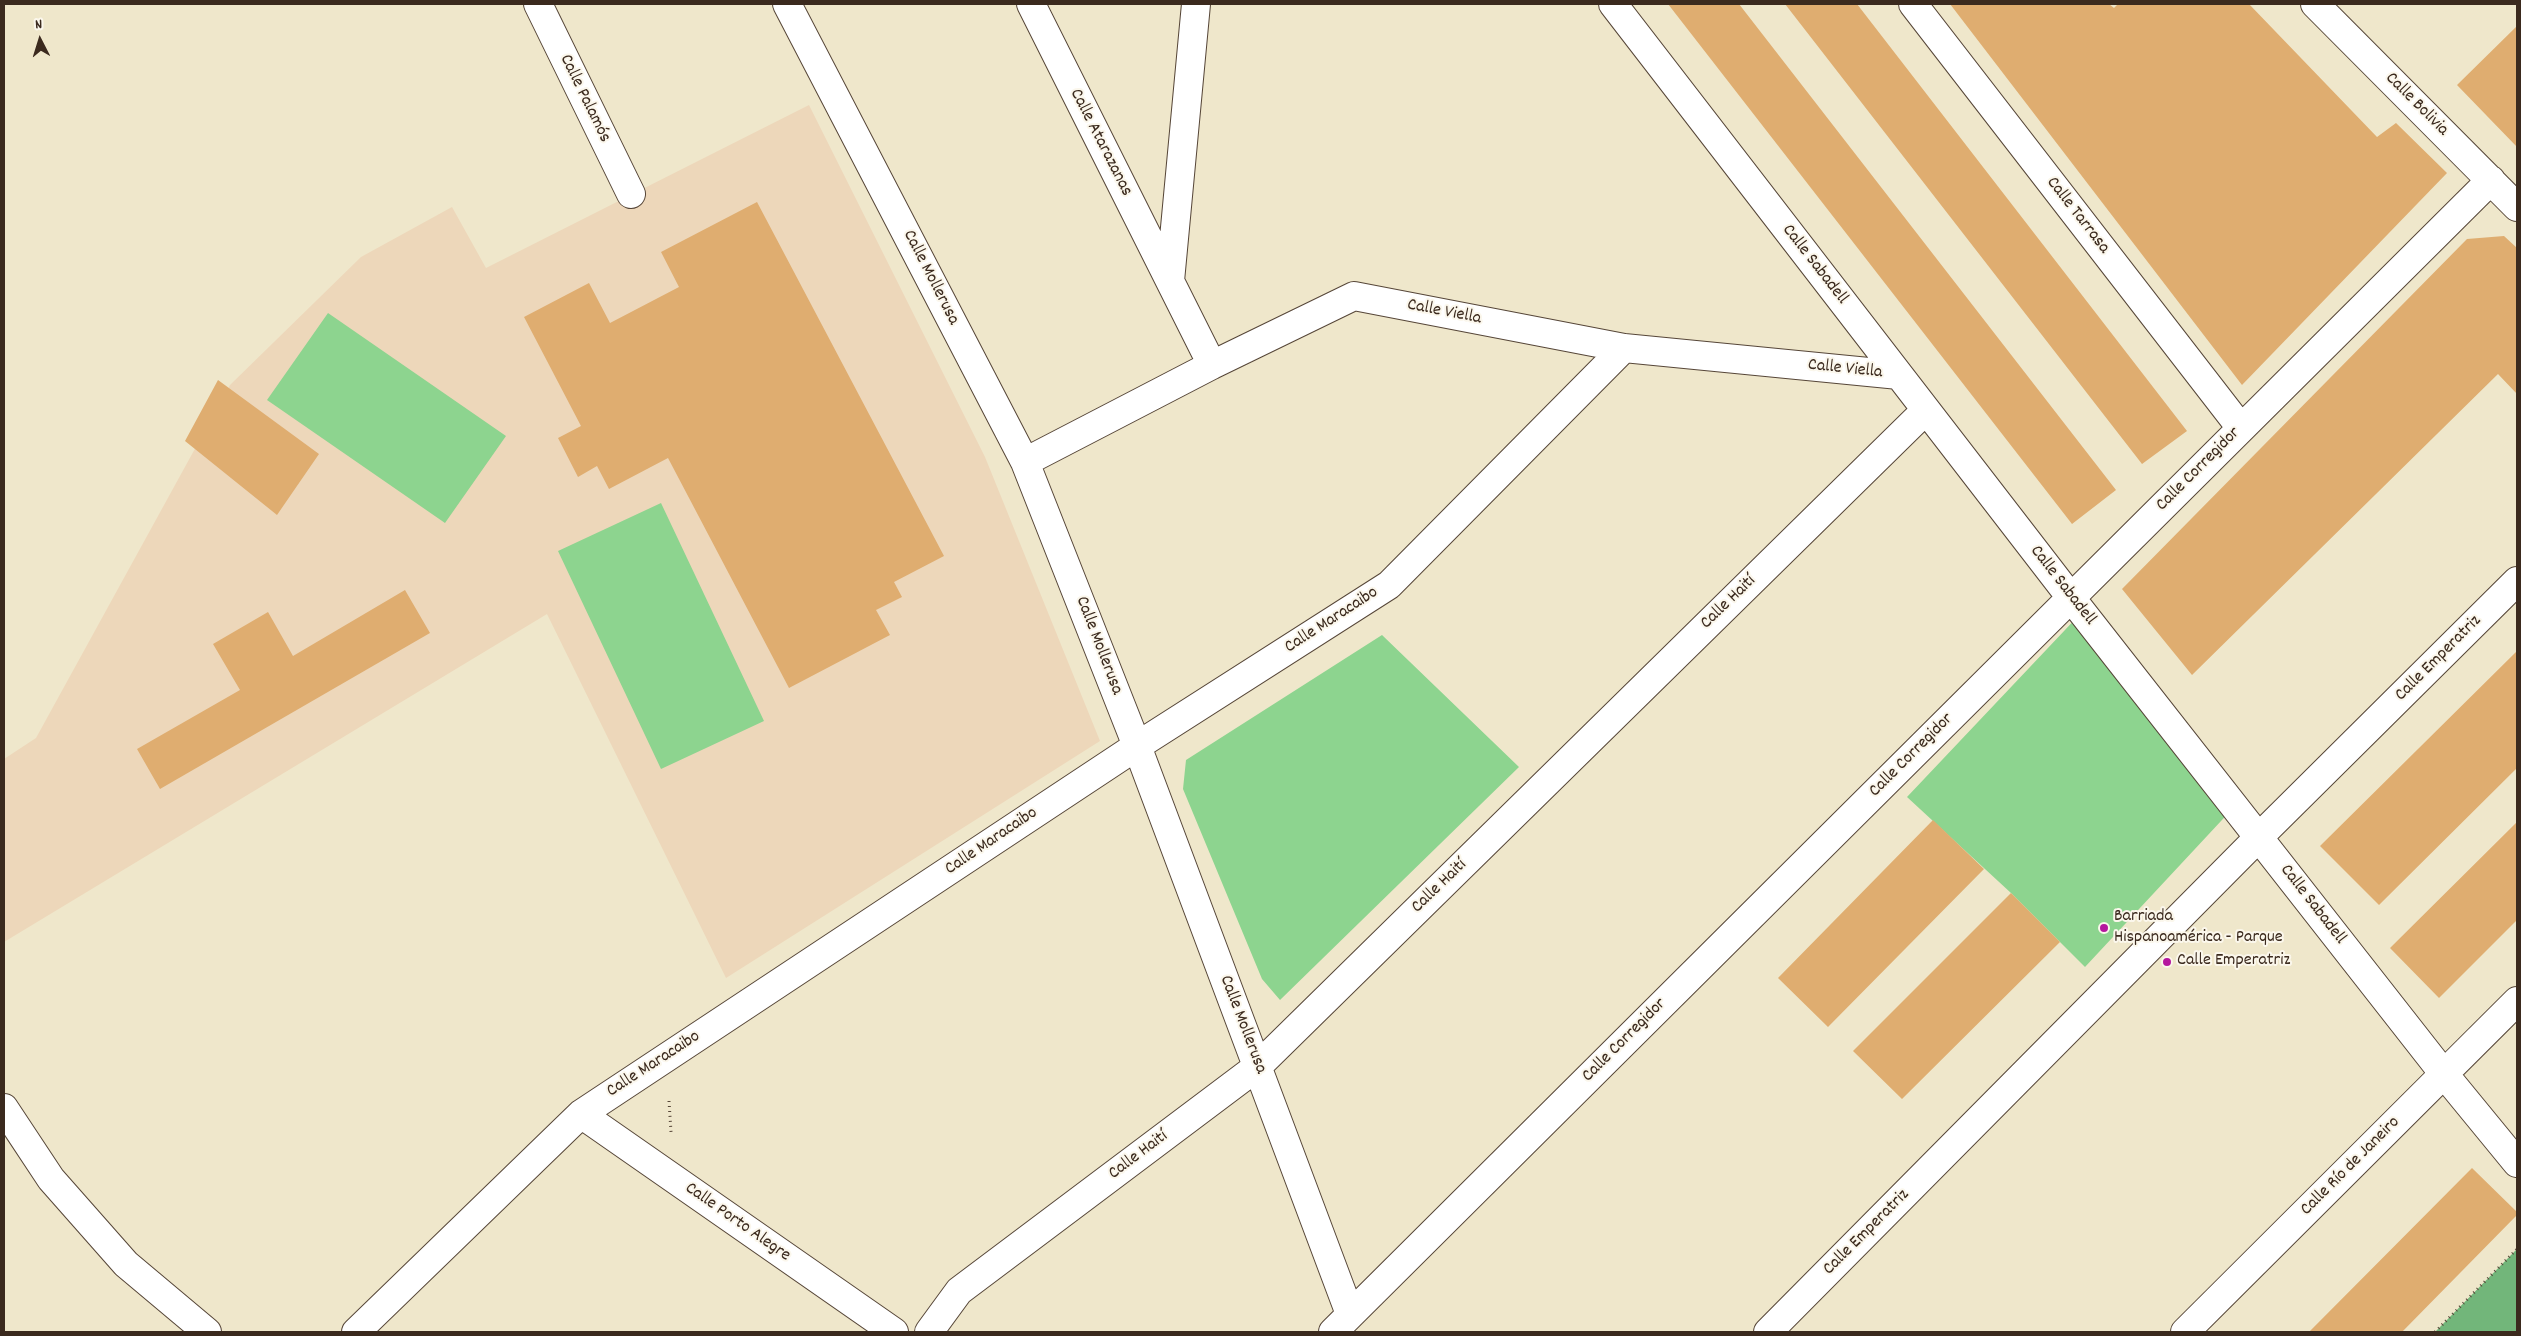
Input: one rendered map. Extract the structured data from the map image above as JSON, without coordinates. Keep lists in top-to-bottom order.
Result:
{
  "streets": {
    "street": [
      "Calle Palamós",
      "Calle Bolivia",
      "Calle Atarazanas",
      "Calle Tarrasa",
      "Calle Sabadell",
      "Calle Mollerusa",
      "Calle Viella",
      "Calle Corregidor",
      "Calle Haití",
      "Calle Maracaibo",
      "Calle Emperatriz",
      "Calle Río de Janeiro",
      "Calle Porto Alegre"
    ]
  },
  "crossings": [
    ["Calle Bolivia", "Calle Corregidor"],
    ["Calle Atarazanas", "Calle Viella"],
    ["Calle Tarrasa", "Calle Corregidor"],
    ["Calle Sabadell", "Calle Viella"],
    ["Calle Sabadell", "Calle Corregidor"],
    ["Calle Sabadell", "Calle Haití"],
    ["Calle Sabadell", "Calle Emperatriz"],
    ["Calle Sabadell", "Calle Río de Janeiro"],
    ["Calle Mollerusa", "Calle Viella"],
    ["Calle Mollerusa", "Calle Corregidor"],
    ["Calle Mollerusa", "Calle Haití"],
    ["Calle Mollerusa", "Calle Maracaibo"],
    ["Calle Viella", "Calle Maracaibo"],
    ["Calle Maracaibo", "Calle Porto Alegre"]
  ],
  "places": ["Barriada Hispanoamérica - Parque", "Calle Emperatriz"],
  "north": "top"
}
